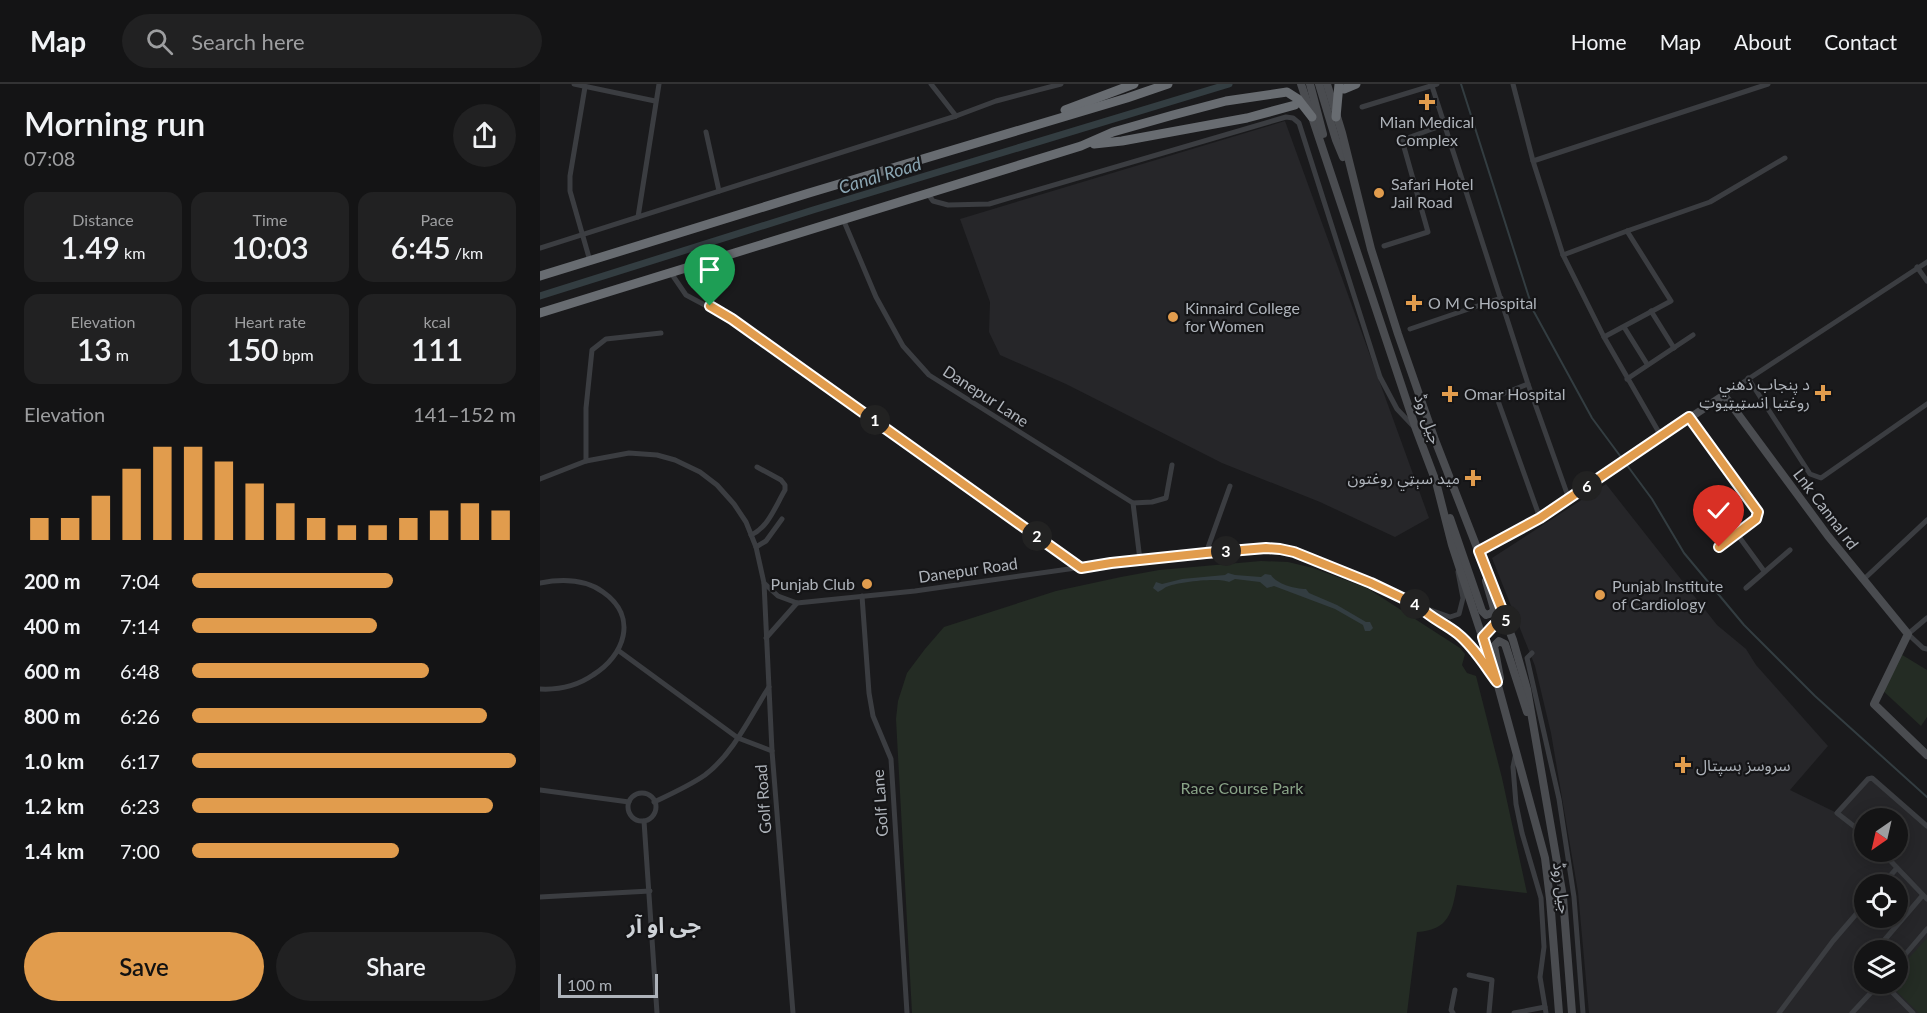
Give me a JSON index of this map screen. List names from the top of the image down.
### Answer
{
  "streets": {
    "main road": ["جیل روڈ", "Lnk Cannal rd"],
    "street": [
      "Danepur Lane",
      "Danepur Road",
      "Golf Road",
      "Golf Lane"
    ]
  },
  "crossings": [
    ["جیل روڈ", "Danepur Road"],
    ["Danepur Road", "Golf Lane"]
  ],
  "districts": ["جی او آر"],
  "water": ["Canal Road"],
  "parks": ["Race Course Park"],
  "places": {
    "health": [
      "Mian Medical Complex",
      "O M C Hospital",
      "د پنجاب ذهني روغتیا انسټیټیوټ",
      "Omar Hospital",
      "مید سېټي روغتون",
      "سروسز ہسپتال"
    ],
    "other": [
      "Safari Hotel Jail Road",
      "Kinnaird College for Women",
      "Punjab Club",
      "Punjab Institute of Cardiology"
    ]
  },
  "scale_bar": "100 m",
  "north": "bottom left",
  "page": {
    "header": "Map",
    "search": "Search here",
    "nav": [
      "Home",
      "Map",
      "About",
      "Contact"
    ],
    "heading": ["Morning run", "07:08"],
    "stats": [
      ["Distance", "1.49 km"],
      ["Time", "10:03"],
      ["Pace", "6:45 /km"],
      ["Elevation", "13 m"],
      ["Heart rate", "150 bpm"],
      ["kcal", "111"]
    ],
    "chart": ["Elevation", "141–152 m"],
    "pins": [
      "1",
      "6",
      "2",
      "3",
      "4",
      "5"
    ],
    "list": [
      {
        "name": "200 m",
        "note": "7:04"
      },
      {
        "name": "400 m",
        "note": "7:14"
      },
      {
        "name": "600 m",
        "note": "6:48"
      },
      {
        "name": "800 m",
        "note": "6:26"
      },
      {
        "name": "1.0 km",
        "note": "6:17"
      },
      {
        "name": "1.2 km",
        "note": "6:23"
      },
      {
        "name": "1.4 km",
        "note": "7:00"
      }
    ],
    "buttons": ["Save", "Share"],
    "scale": "100 m"
  }
}
